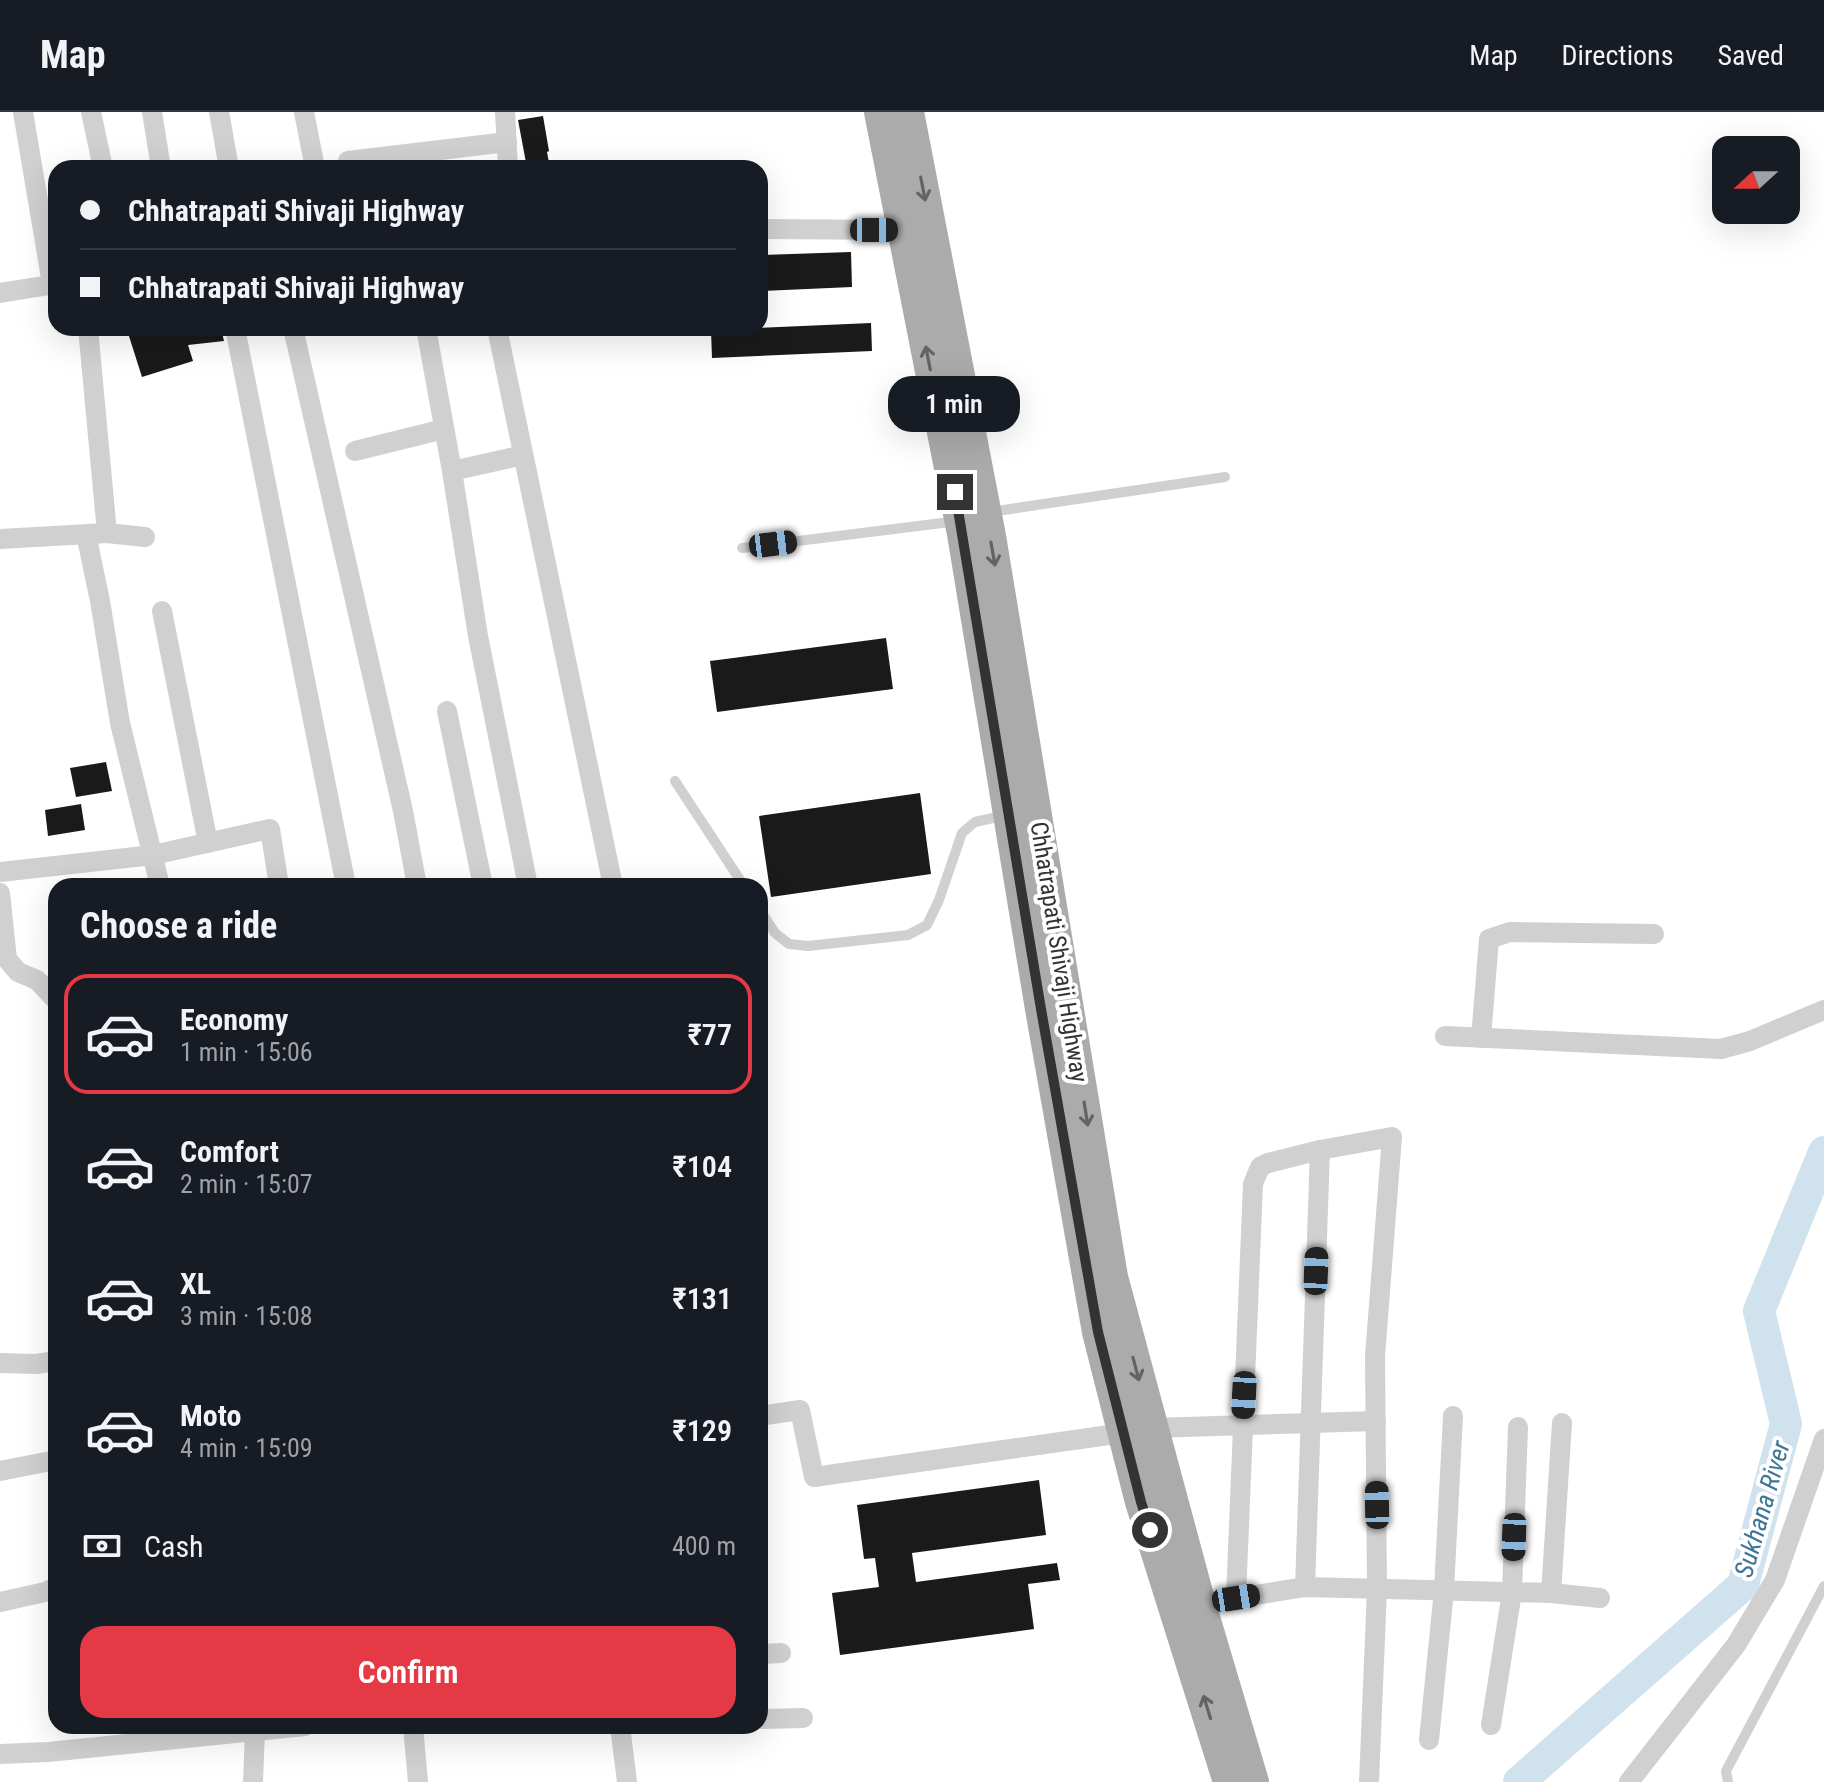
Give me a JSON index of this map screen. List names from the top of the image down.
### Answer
{
  "streets": {
    "main road": ["Chhatrapati Shivaji Highway"]
  },
  "water": ["Sukhana River"],
  "north": "left",
  "page": {
    "header": "Map",
    "nav": ["Map", "Directions", "Saved"],
    "banner": ["Chhatrapati Shivaji Highway", "Chhatrapati Shivaji Highway"],
    "bubble": "1 min",
    "heading": "Choose a ride",
    "list": [
      {
        "name": "Economy",
        "note": "1 min · 15:06",
        "value": "₹77"
      },
      {
        "name": "Comfort",
        "note": "2 min · 15:07",
        "value": "₹104"
      },
      {
        "name": "XL",
        "note": "3 min · 15:08",
        "value": "₹131"
      },
      {
        "name": "Moto",
        "note": "4 min · 15:09",
        "value": "₹129"
      }
    ],
    "pay": ["Cash", "400 m"],
    "buttons": "Confirm"
  }
}
